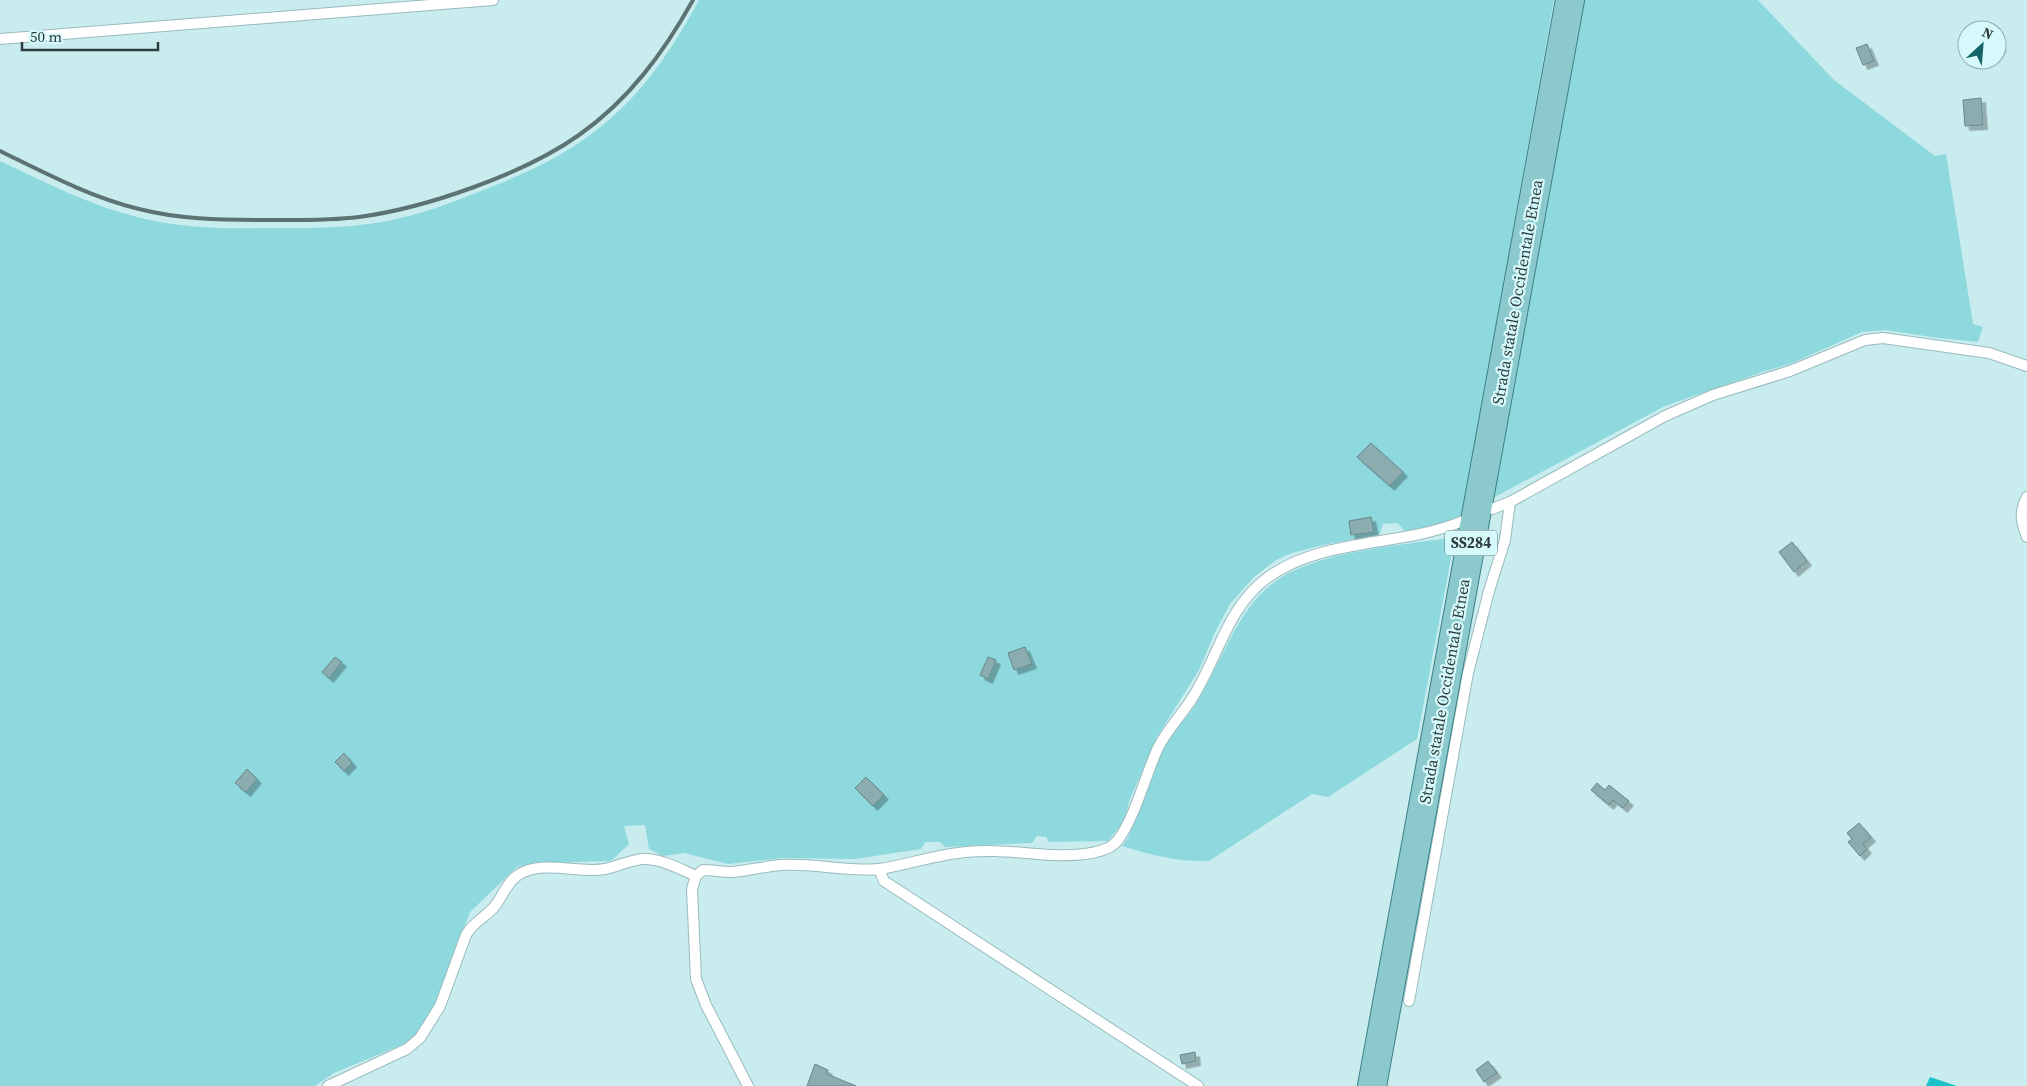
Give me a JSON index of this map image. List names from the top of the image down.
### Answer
{
  "streets": {
    "main road": ["Strada statale Occidentale Etnea", "SS284"]
  },
  "scale_bar": "50 m",
  "north": "top right"
}
